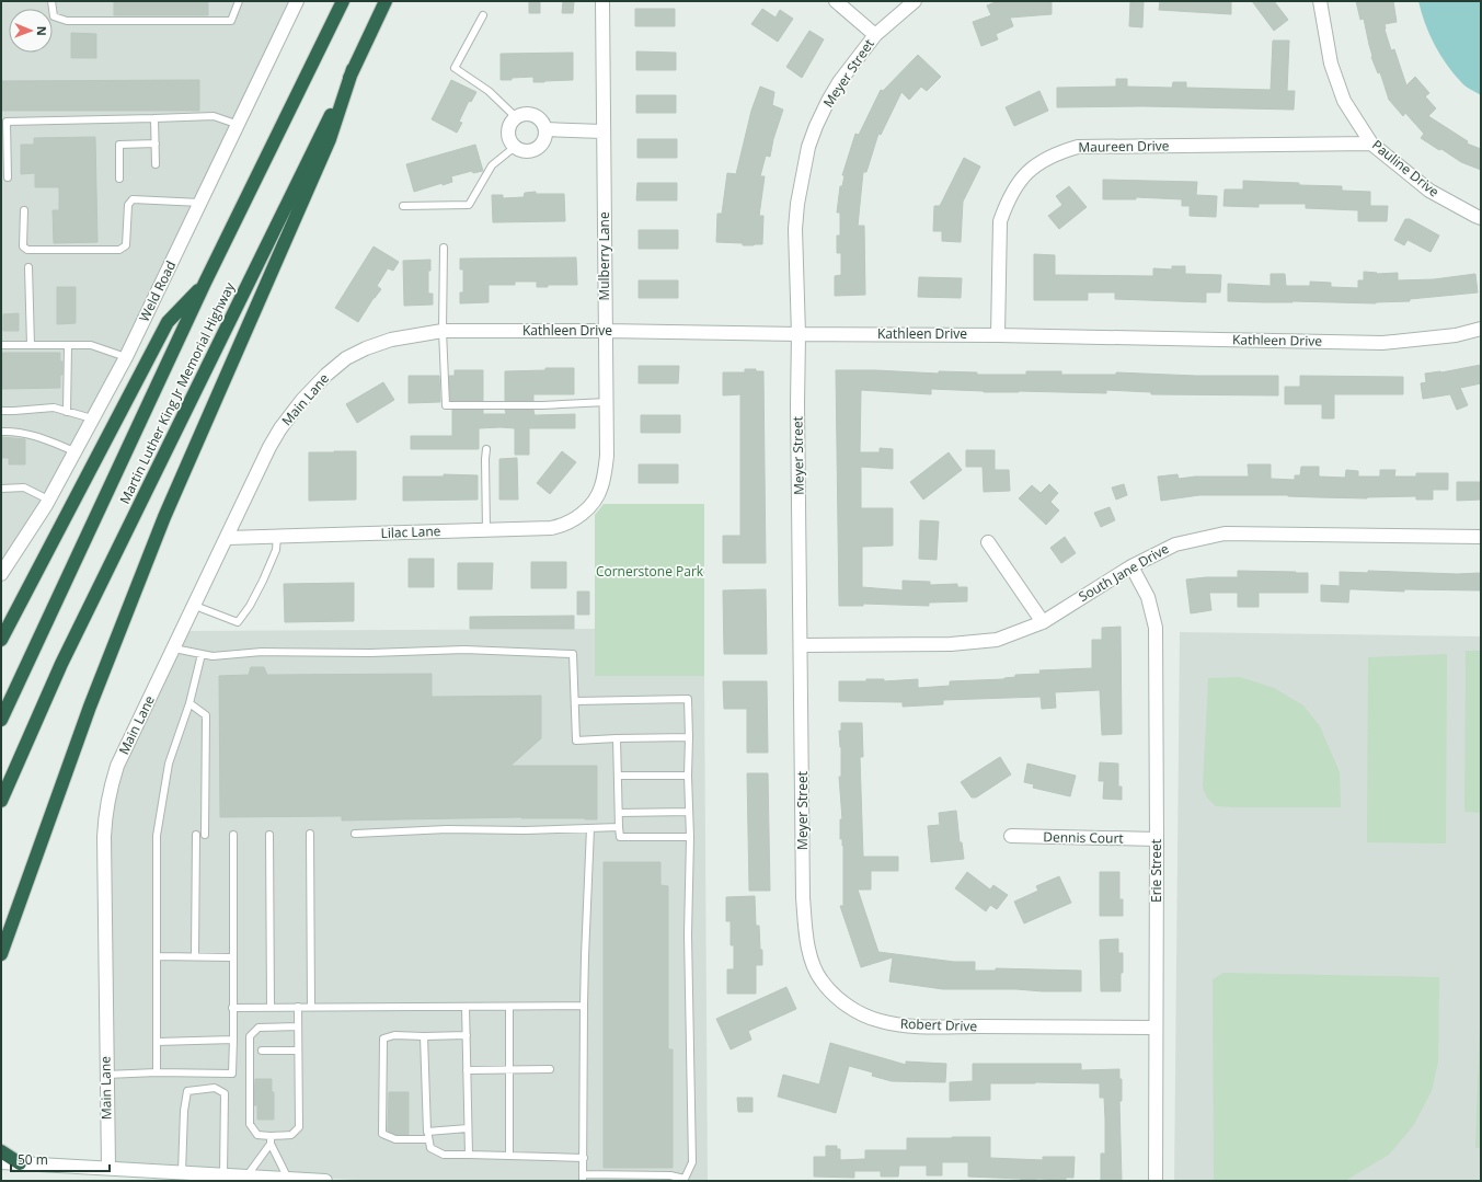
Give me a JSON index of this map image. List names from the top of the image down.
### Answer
{
  "streets": {
    "highway": ["Martin Luther King Jr Memorial Highway"],
    "street": [
      "Meyer Street",
      "Maureen Drive",
      "Pauline Drive",
      "Mulberry Lane",
      "Weld Road",
      "Kathleen Drive",
      "Main Lane",
      "Lilac Lane",
      "South Jane Drive",
      "Dennis Court",
      "Erie Street",
      "Robert Drive"
    ]
  },
  "crossings": [
    ["Meyer Street", "Kathleen Drive"],
    ["Meyer Street", "South Jane Drive"],
    ["Meyer Street", "Robert Drive"],
    ["Maureen Drive", "Pauline Drive"],
    ["Maureen Drive", "Kathleen Drive"],
    ["Mulberry Lane", "Kathleen Drive"],
    ["Mulberry Lane", "Lilac Lane"],
    ["Kathleen Drive", "Main Lane"],
    ["Main Lane", "Lilac Lane"],
    ["South Jane Drive", "Erie Street"],
    ["Dennis Court", "Erie Street"],
    ["Erie Street", "Robert Drive"]
  ],
  "parks": ["Cornerstone Park"],
  "scale_bar": "50 m",
  "north": "right"
}
